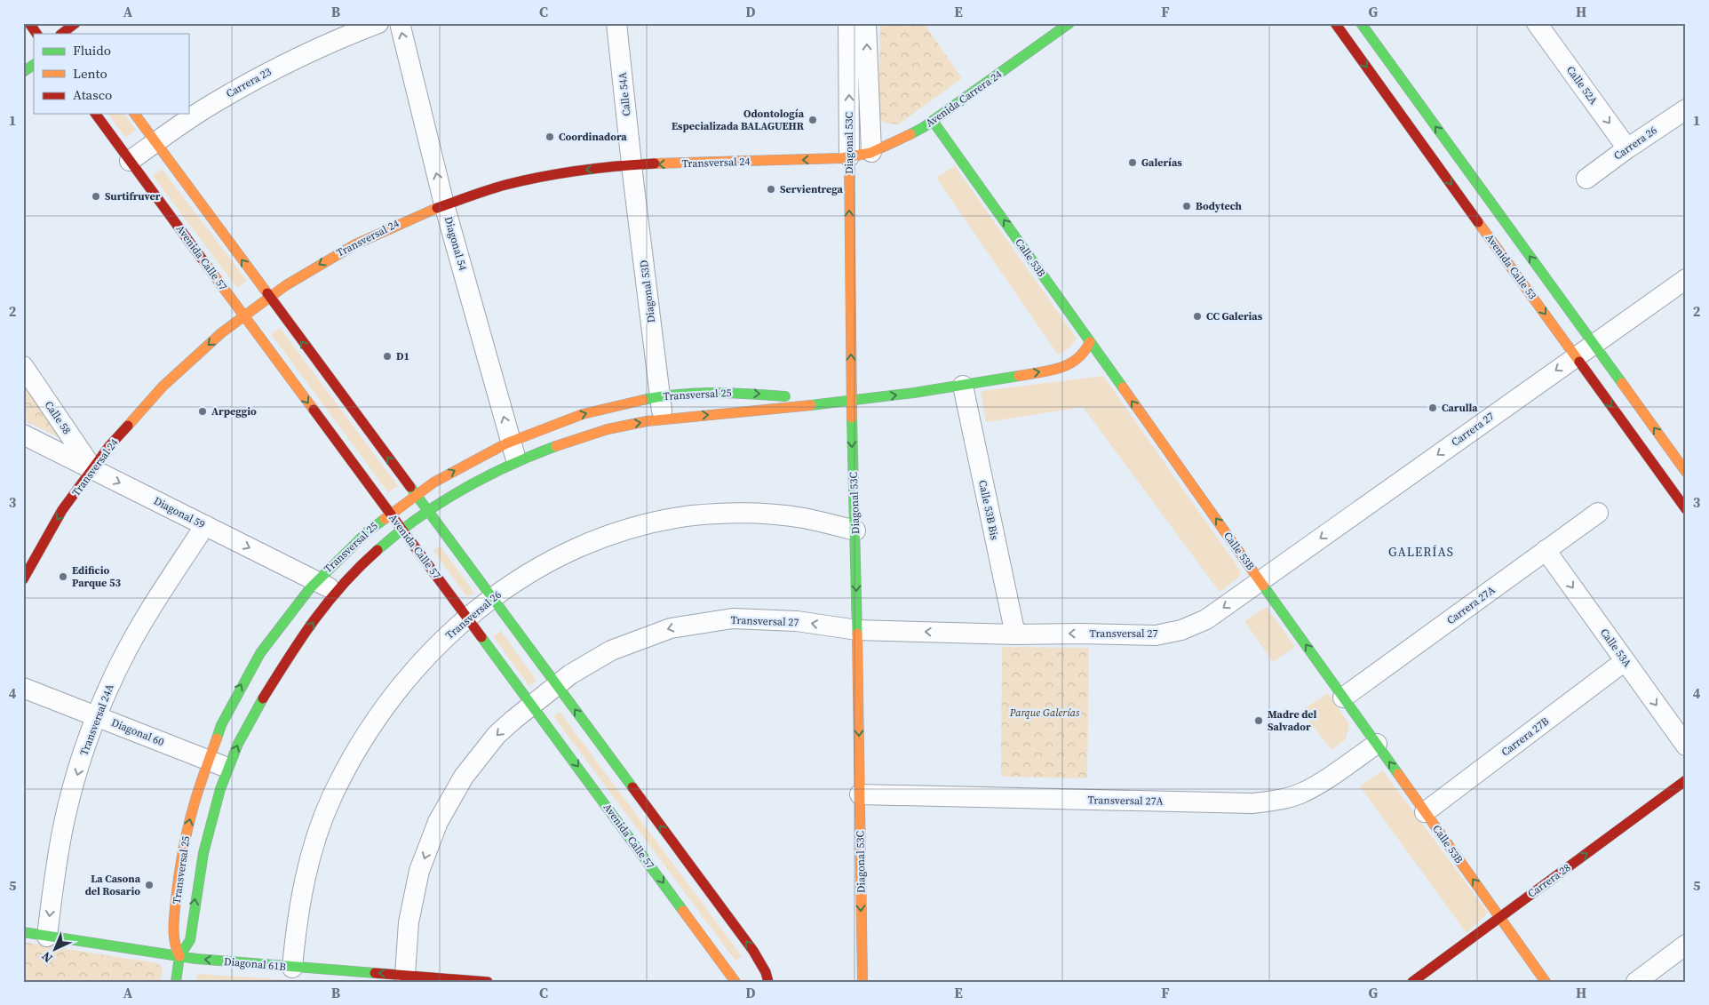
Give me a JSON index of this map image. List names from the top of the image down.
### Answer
{
  "streets": {
    "street": [
      "Carrera 23",
      "Calle 52A",
      "Calle 54A",
      "Avenida Carrera 24",
      "Diagonal 53C",
      "Carrera 26",
      "Transversal 24",
      "Diagonal 54",
      "Avenida Calle 57",
      "Calle 53B",
      "Avenida Calle 53",
      "Diagonal 53D",
      "Transversal 25",
      "Calle 58",
      "Carrera 27",
      "Calle 53B Bis",
      "Diagonal 59",
      "Carrera 27A",
      "Transversal 26",
      "Transversal 27",
      "Calle 53A",
      "Transversal 24A",
      "Diagonal 60",
      "Carrera 27B",
      "Transversal 27A",
      "Carrera 28",
      "Diagonal 61B"
    ]
  },
  "crossings": [
    ["Carrera 23", "Avenida Calle 57"],
    ["Calle 52A", "Carrera 26"],
    ["Calle 54A", "Transversal 24"],
    ["Calle 54A", "Diagonal 53D"],
    ["Avenida Carrera 24", "Diagonal 53C"],
    ["Avenida Carrera 24", "Transversal 24"],
    ["Avenida Carrera 24", "Calle 53B"],
    ["Diagonal 53C", "Transversal 24"],
    ["Diagonal 53C", "Transversal 25"],
    ["Diagonal 53C", "Transversal 26"],
    ["Diagonal 53C", "Transversal 27"],
    ["Diagonal 53C", "Transversal 27A"],
    ["Transversal 24", "Diagonal 54"],
    ["Transversal 24", "Avenida Calle 57"],
    ["Transversal 24", "Diagonal 53D"],
    ["Transversal 24", "Calle 58"],
    ["Transversal 24", "Diagonal 59"],
    ["Diagonal 54", "Transversal 25"],
    ["Avenida Calle 57", "Transversal 25"],
    ["Avenida Calle 57", "Transversal 26"],
    ["Avenida Calle 57", "Transversal 27"],
    ["Calle 53B", "Transversal 25"],
    ["Calle 53B", "Carrera 27"],
    ["Calle 53B", "Carrera 27A"],
    ["Calle 53B", "Transversal 27"],
    ["Calle 53B", "Carrera 27B"],
    ["Calle 53B", "Transversal 27A"],
    ["Calle 53B", "Carrera 28"],
    ["Avenida Calle 53", "Carrera 27"],
    ["Diagonal 53D", "Transversal 25"],
    ["Transversal 25", "Calle 53B Bis"],
    ["Transversal 25", "Diagonal 59"],
    ["Transversal 25", "Diagonal 60"],
    ["Transversal 25", "Diagonal 61B"],
    ["Calle 58", "Diagonal 59"],
    ["Carrera 27", "Transversal 27"],
    ["Calle 53B Bis", "Transversal 27"],
    ["Diagonal 59", "Transversal 24A"],
    ["Carrera 27A", "Calle 53A"],
    ["Transversal 26", "Diagonal 61B"],
    ["Transversal 27", "Diagonal 61B"],
    ["Calle 53A", "Carrera 27B"],
    ["Transversal 24A", "Diagonal 60"],
    ["Transversal 24A", "Diagonal 61B"]
  ],
  "one_way": [
    "Calle 52A",
    "Transversal 24",
    "Calle 53B",
    "Transversal 25",
    "Carrera 27",
    "Diagonal 59",
    "Transversal 27",
    "Calle 53A",
    "Transversal 24A",
    "Carrera 28",
    "Diagonal 61B"
  ],
  "districts": ["GALERÍAS"],
  "parks": ["Parque Galerías"],
  "places": [
    "Odontología Especializada BALAGUEHR",
    "Coordinadora",
    "Galerías",
    "Servientrega",
    "Surtifruver",
    "Bodytech",
    "CC Galerias",
    "D1",
    "Carulla",
    "Arpeggio",
    "Edificio Parque 53",
    "Madre del Salvador",
    "La Casona del Rosario"
  ],
  "legend": ["Fluido", "Lento", "Atasco"],
  "north": "bottom left",
  "grid": {
    "columns": [
      "A",
      "B",
      "C",
      "D",
      "E",
      "F",
      "G",
      "H"
    ],
    "rows": [
      "1",
      "2",
      "3",
      "4",
      "5"
    ]
  }
}
